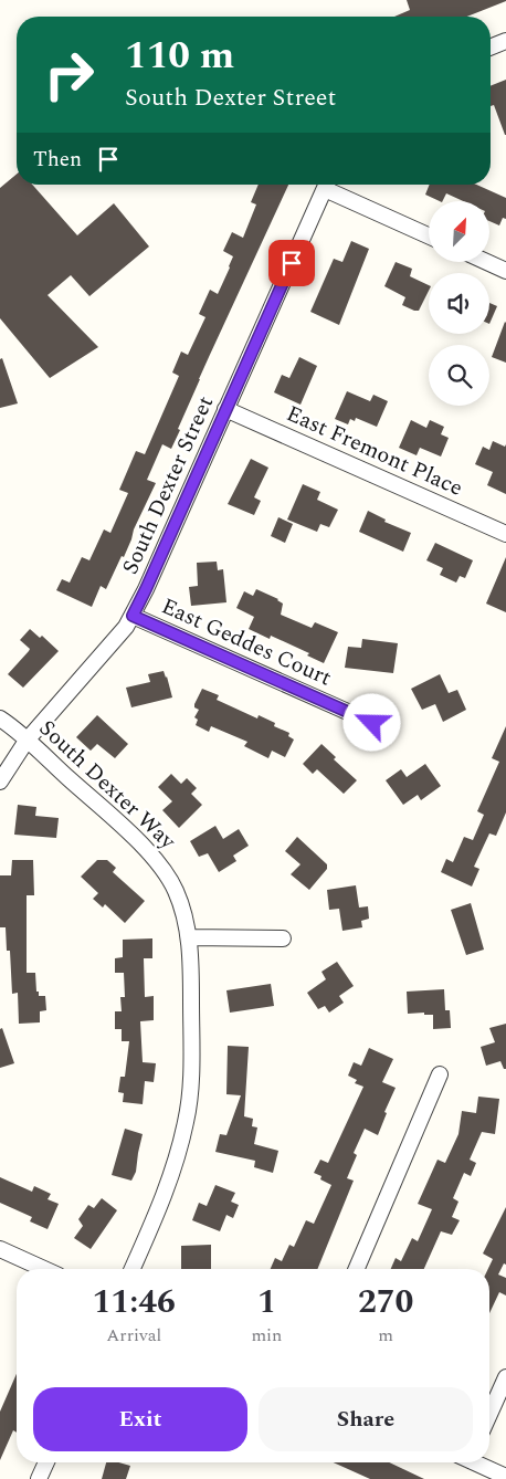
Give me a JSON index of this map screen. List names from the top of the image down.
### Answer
{
  "streets": {
    "street": [
      "East Fremont Place",
      "South Dexter Street",
      "East Geddes Court",
      "South Dexter Way"
    ]
  },
  "crossings": [
    ["East Fremont Place", "South Dexter Street"],
    ["South Dexter Street", "East Geddes Court"],
    ["South Dexter Street", "South Dexter Way"]
  ],
  "north": "top right",
  "page": {
    "turn": ["110 m", "South Dexter Street"],
    "then": "Then",
    "eta": [
      "11:46",
      "Arrival",
      "1",
      "min",
      "270",
      "m"
    ],
    "buttons": ["Exit", "Share"]
  }
}
